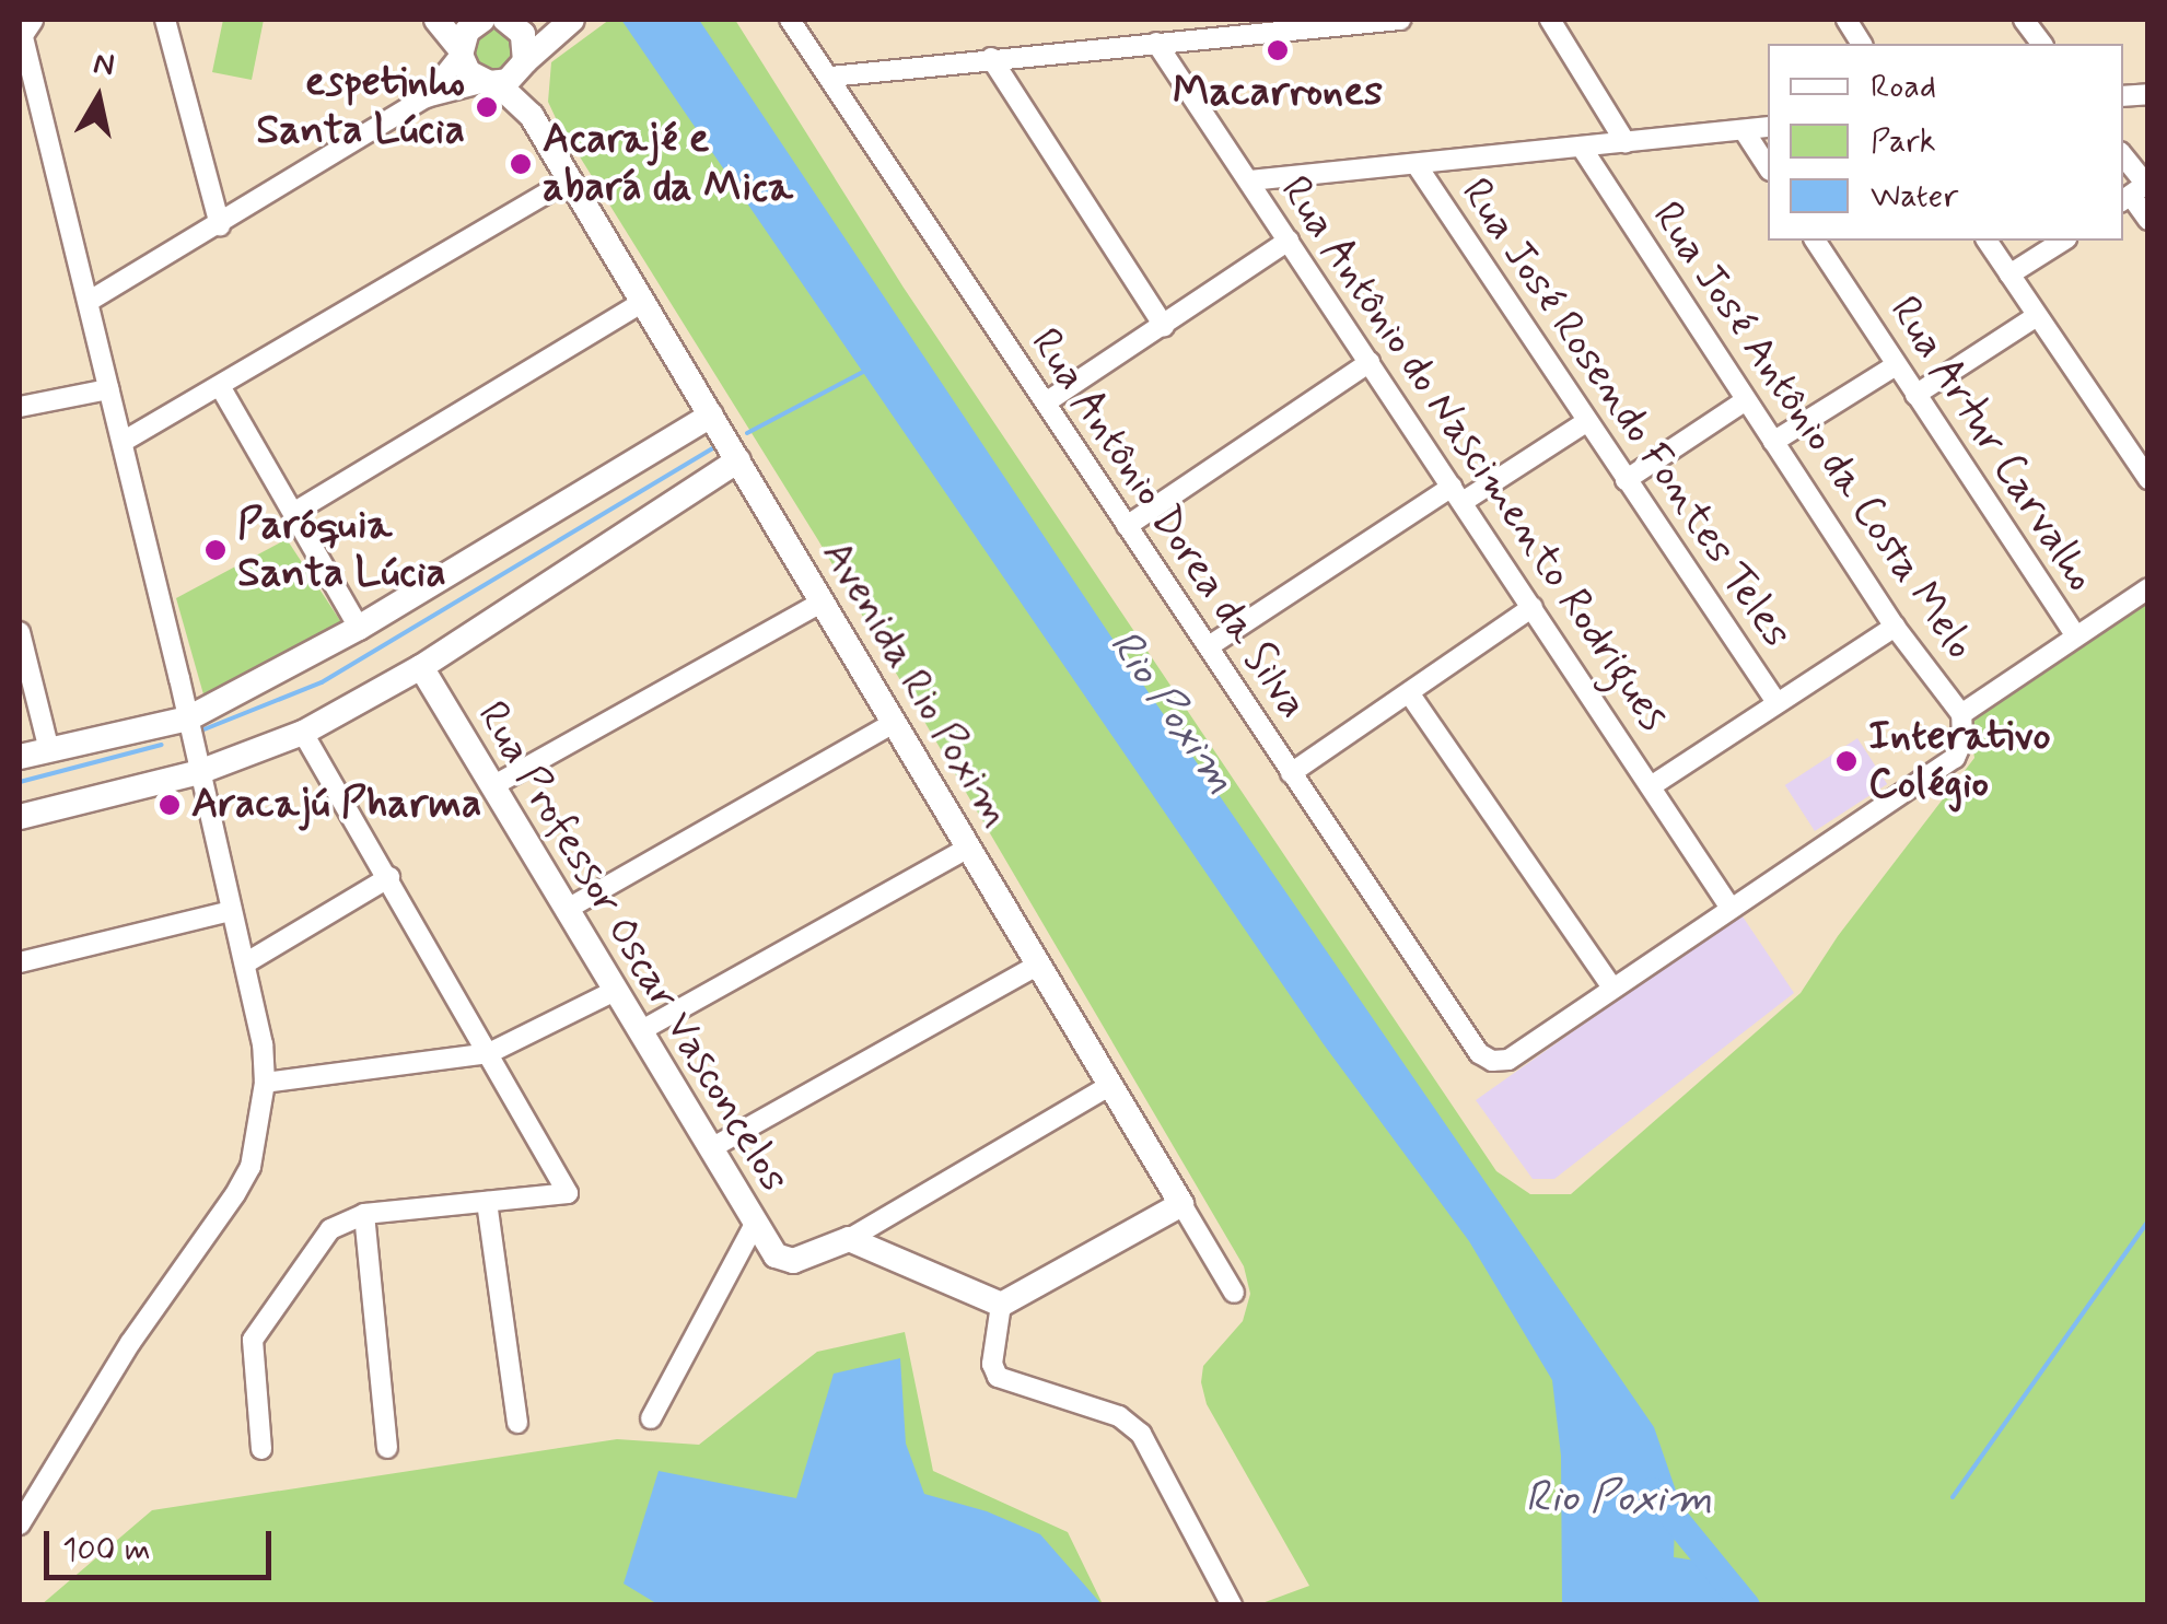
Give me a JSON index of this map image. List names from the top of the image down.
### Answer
{
  "streets": {
    "street": [
      "Rua José Rosendo Fontes Teles",
      "Rua José Antônio da Costa Melo",
      "Rua Artur Carvalho",
      "Rua Antônio do Nascimento Rodrigues",
      "Rua Antônio Dorea da Silva",
      "Avenida Rio Poxim",
      "Rua Professor Oscar Vasconcelos"
    ]
  },
  "crossings": [
    ["Rua José Antônio da Costa Melo", "Rua Antônio do Nascimento Rodrigues"]
  ],
  "water": ["Rio Poxim"],
  "places": [
    "Macarrones",
    "espetinho Santa Lúcia",
    "Acarajé e abará da Mica",
    "Paróquia Santa Lúcia",
    "Interativo Colégio",
    "Aracajú Pharma"
  ],
  "legend": ["Road", "Park", "Water"],
  "scale_bar": "100 m",
  "north": "top"
}
